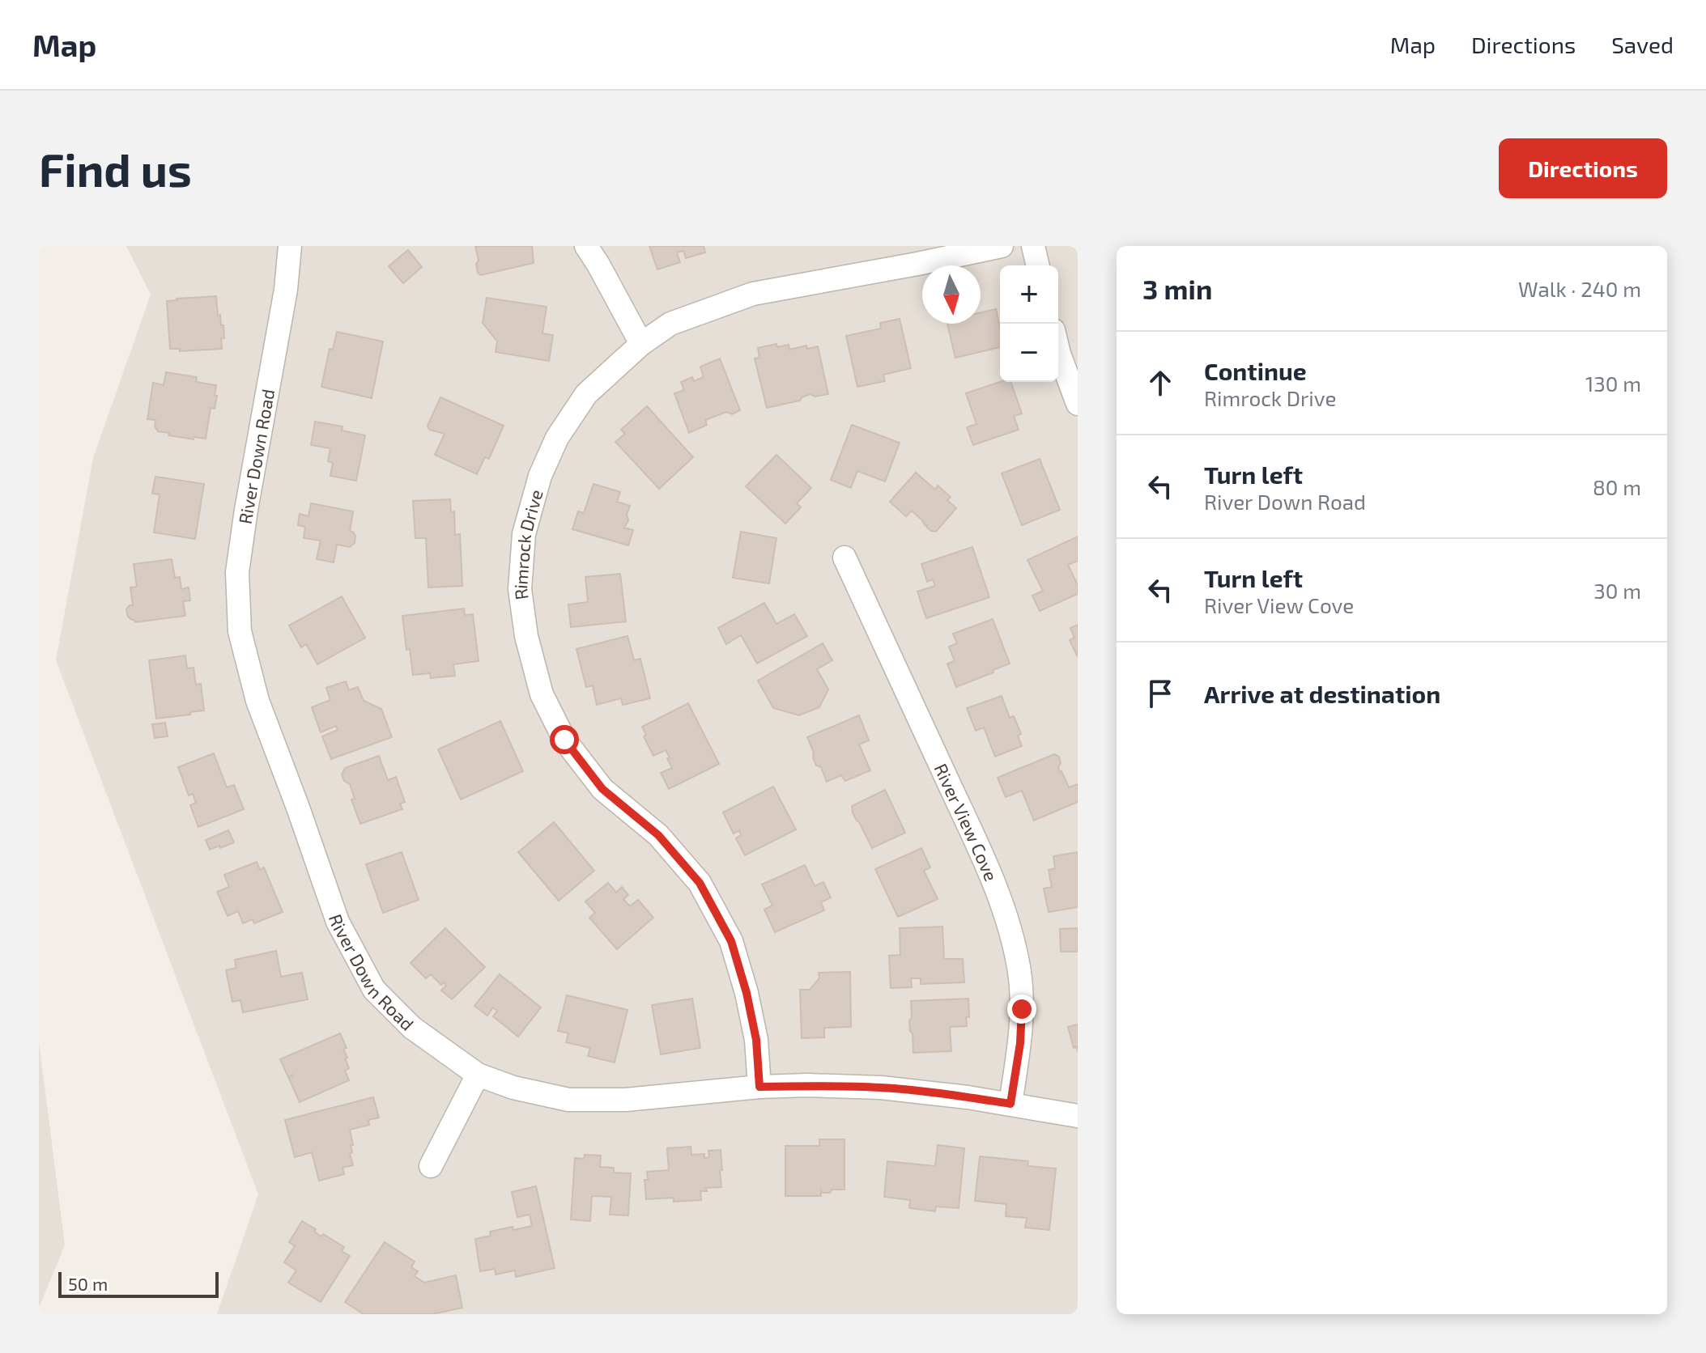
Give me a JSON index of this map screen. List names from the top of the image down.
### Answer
{
  "streets": {
    "street": ["River Down Road", "Rimrock Drive", "River View Cove"]
  },
  "crossings": [
    ["River Down Road", "Rimrock Drive"],
    ["River Down Road", "River View Cove"]
  ],
  "scale_bar": "50 m",
  "north": "bottom",
  "page": {
    "header": "Map",
    "nav": ["Map", "Directions", "Saved"],
    "buttons": "Directions",
    "title": "Find us",
    "heading": ["3 min", "Walk · 240 m"],
    "map_buttons": ["+", "−"],
    "list": [
      ["Continue", "Rimrock Drive", "130 m"],
      ["Turn left", "River Down Road", "80 m"],
      ["Turn left", "River View Cove", "30 m"],
      "Arrive at destination"
    ],
    "scale": "50 m"
  }
}
